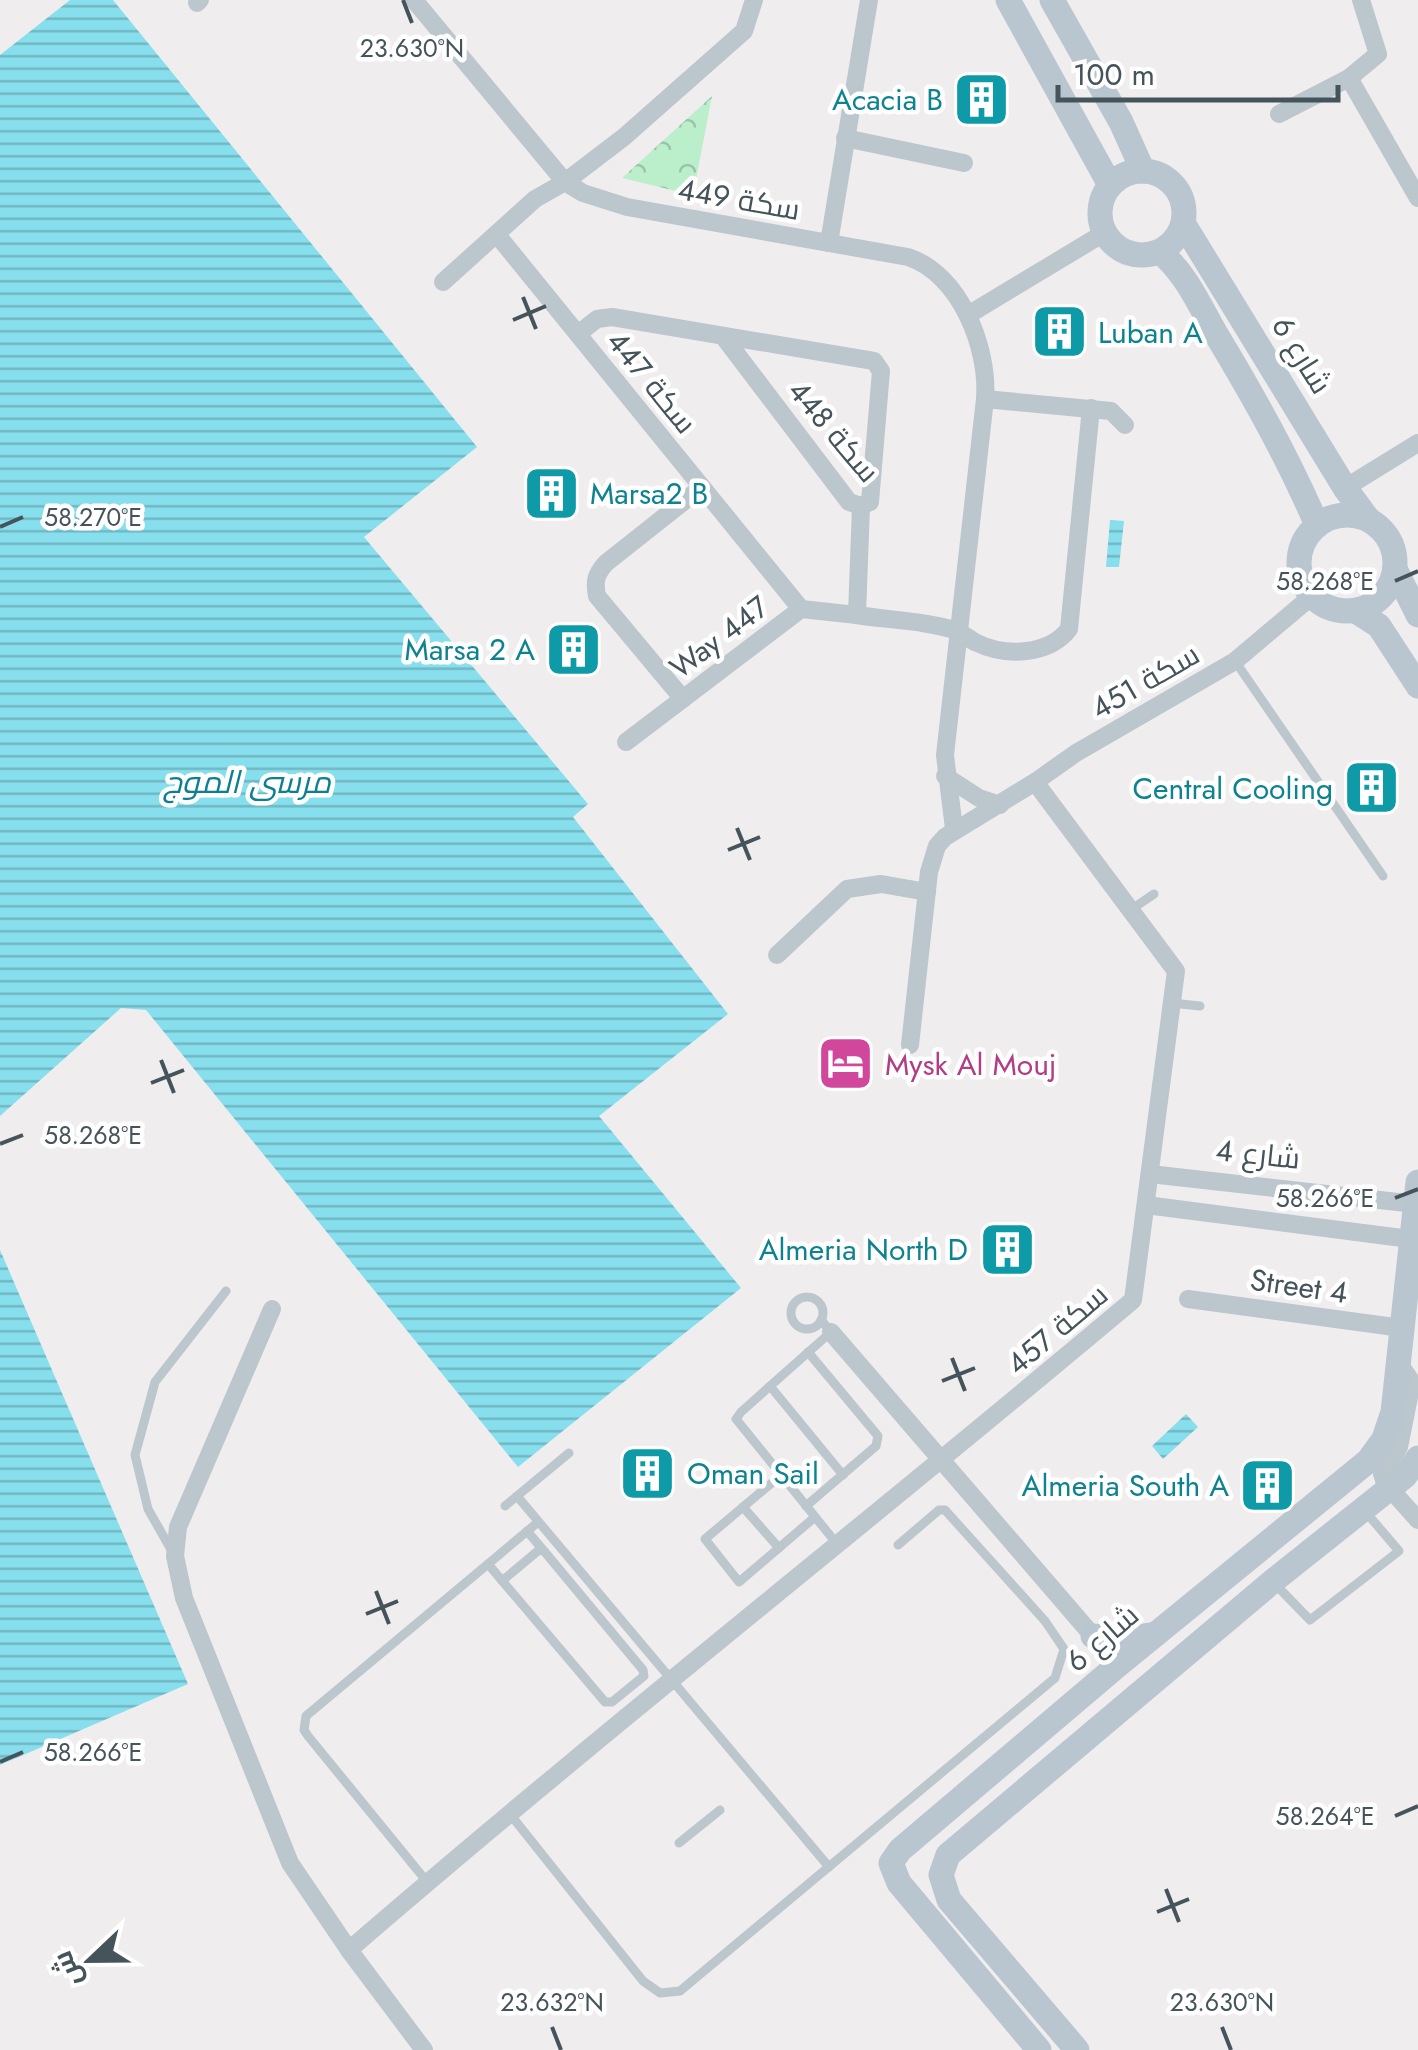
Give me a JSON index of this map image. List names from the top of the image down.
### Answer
{
  "streets": {
    "street": [
      "سكة 449",
      "شارع 6",
      "سكة 447",
      "سكة 448",
      "Way 447",
      "سكة 451",
      "شارع 4",
      "Street 4",
      "سكة 457"
    ]
  },
  "crossings": [
    ["سكة 449", "Way 447"],
    ["سكة 449", "سكة 451"],
    ["شارع 6", "سكة 451"],
    ["شارع 6", "شارع 4"],
    ["شارع 6", "Street 4"],
    ["سكة 447", "سكة 448"],
    ["سكة 447", "Way 447"],
    ["سكة 451", "سكة 457"],
    ["شارع 4", "سكة 457"]
  ],
  "water": ["مرسى الموج"],
  "places": {
    "building": [
      "Acacia B",
      "Luban A",
      "Marsa2 B",
      "Marsa 2 A",
      "Central Cooling",
      "Almeria North D",
      "Oman Sail",
      "Almeria South A"
    ],
    "hotel": ["Mysk Al Mouj"]
  },
  "scale_bar": "100 m",
  "north": "left",
  "coordinates": [
    "23.630°N",
    "58.270°E",
    "58.268°E",
    "58.266°E",
    "58.264°E",
    "23.632°N"
  ]
}
